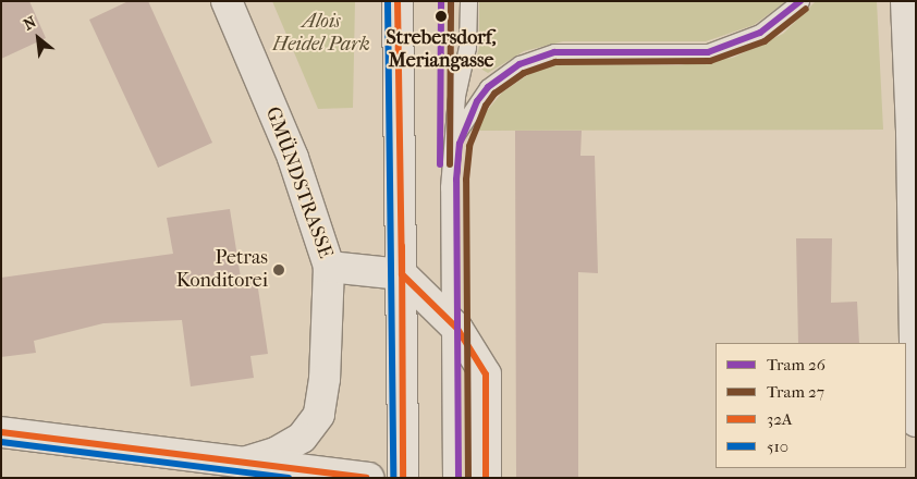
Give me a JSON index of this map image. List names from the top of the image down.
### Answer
{
  "streets": {
    "street": ["GMÜNDSTRASSE"]
  },
  "parks": ["Alois Heidel Park"],
  "places": ["Strebersdorf, Meriangasse", "Petras Konditorei"],
  "lines": [
    "tram line 26",
    "tram line 27",
    "transit line 32A",
    "transit line 510"
  ],
  "legend": [
    "Tram 26",
    "Tram 27",
    "32A",
    "510"
  ],
  "north": "top left"
}
